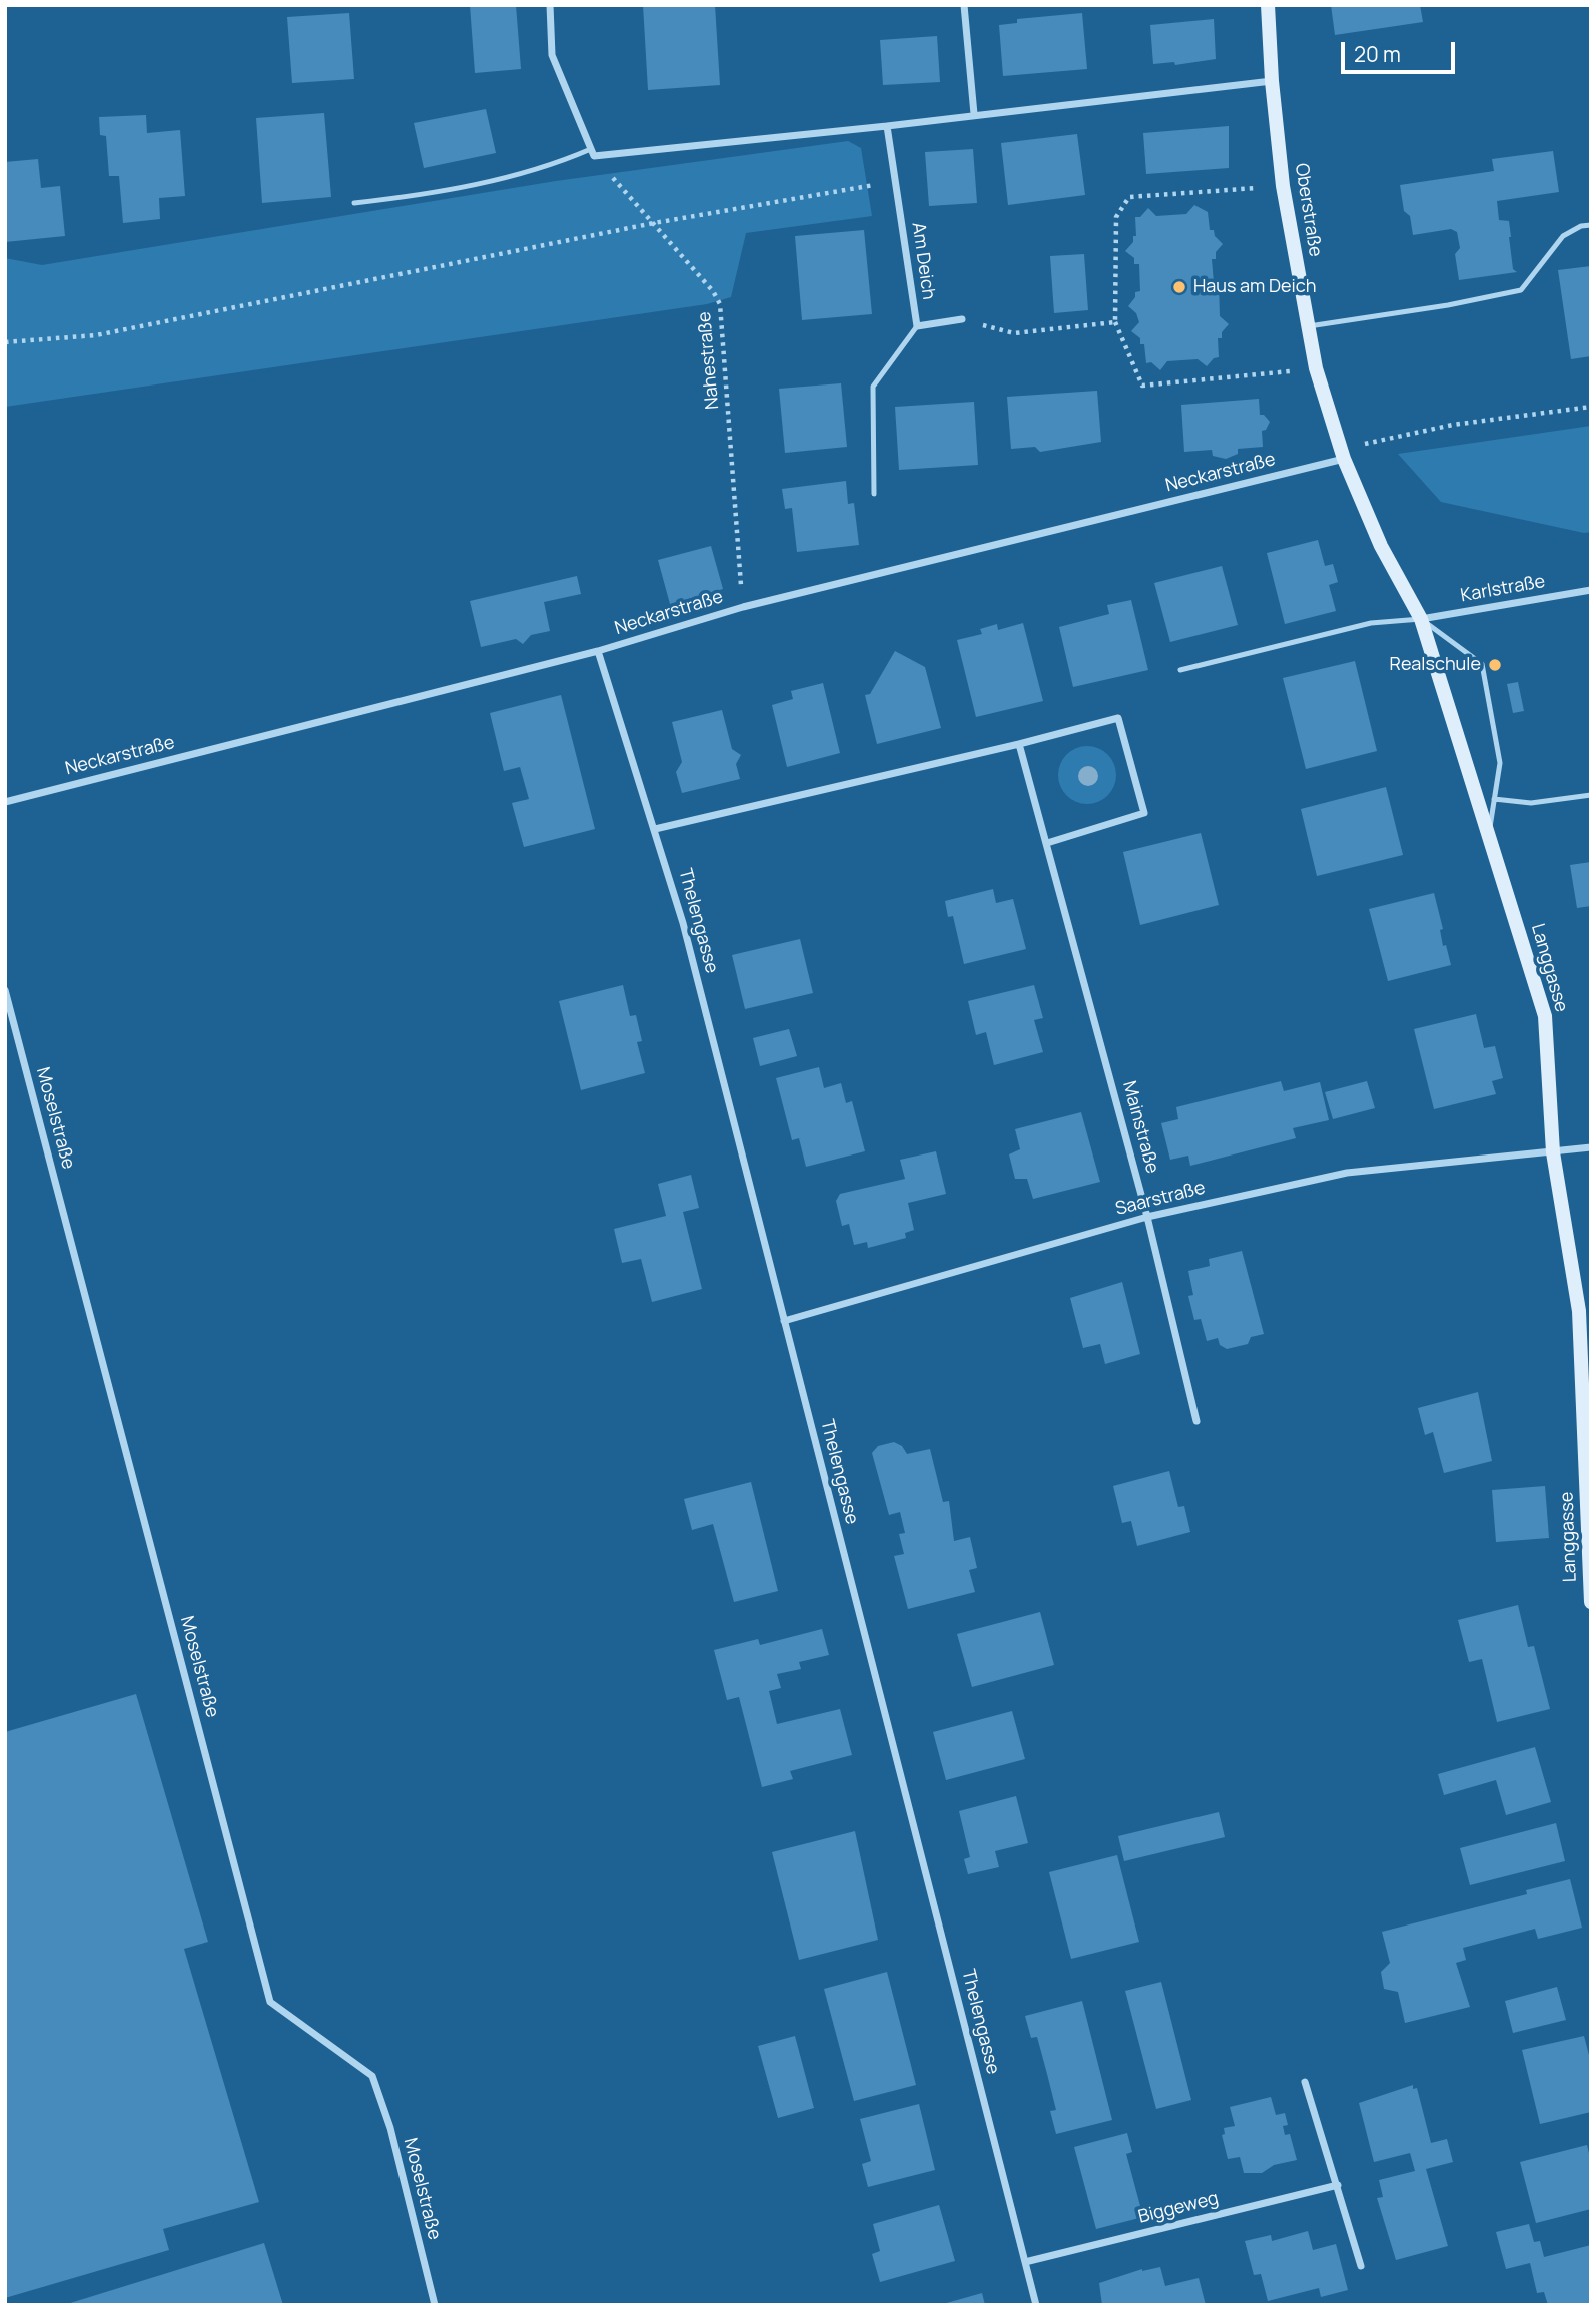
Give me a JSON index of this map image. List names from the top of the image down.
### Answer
{
  "streets": {
    "street": [
      "Oberstraße",
      "Am Deich",
      "Neckarstraße",
      "Karlstraße",
      "Thelengasse",
      "Langgasse",
      "Moselstraße",
      "Mainstraße",
      "Saarstraße",
      "Biggeweg"
    ],
    "path": ["Nahestraße"]
  },
  "crossings": [
    ["Oberstraße", "Neckarstraße"],
    ["Oberstraße", "Langgasse"],
    ["Nahestraße", "Neckarstraße"],
    ["Neckarstraße", "Thelengasse"],
    ["Neckarstraße", "Langgasse"],
    ["Karlstraße", "Langgasse"],
    ["Thelengasse", "Saarstraße"],
    ["Thelengasse", "Biggeweg"],
    ["Langgasse", "Saarstraße"],
    ["Mainstraße", "Saarstraße"]
  ],
  "places": ["Haus am Deich", "Realschule"],
  "scale_bar": "20 m"
}
